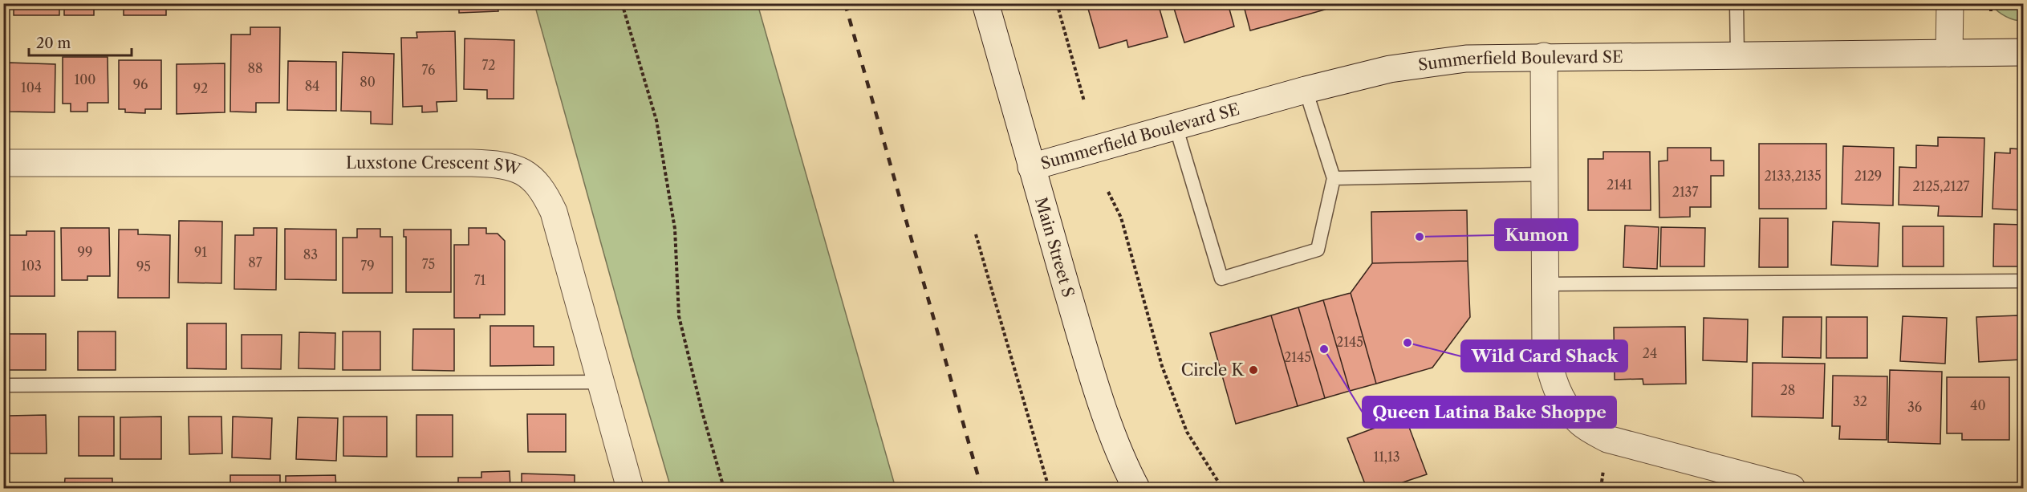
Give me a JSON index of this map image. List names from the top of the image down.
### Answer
{
  "streets": {
    "street": ["Summerfield Boulevard SE", "Luxstone Crescent SW", "Main Street S"]
  },
  "crossings": [
    ["Summerfield Boulevard SE", "Main Street S"]
  ],
  "places": [
    "Kumon",
    "Wild Card Shack",
    "Queen Latina Bake Shoppe",
    "Circle K"
  ],
  "house_numbers": [
    "72",
    "88",
    "76",
    "100",
    "80",
    "96",
    "84",
    "104",
    "92",
    "2133,2135",
    "2129",
    "2141",
    "2125,2127",
    "2137",
    "99",
    "91",
    "83",
    "87",
    "75",
    "103",
    "79",
    "95",
    "71",
    "2145",
    "24",
    "2145",
    "28",
    "32",
    "40",
    "36",
    "11,13"
  ],
  "scale_bar": "20 m"
}
